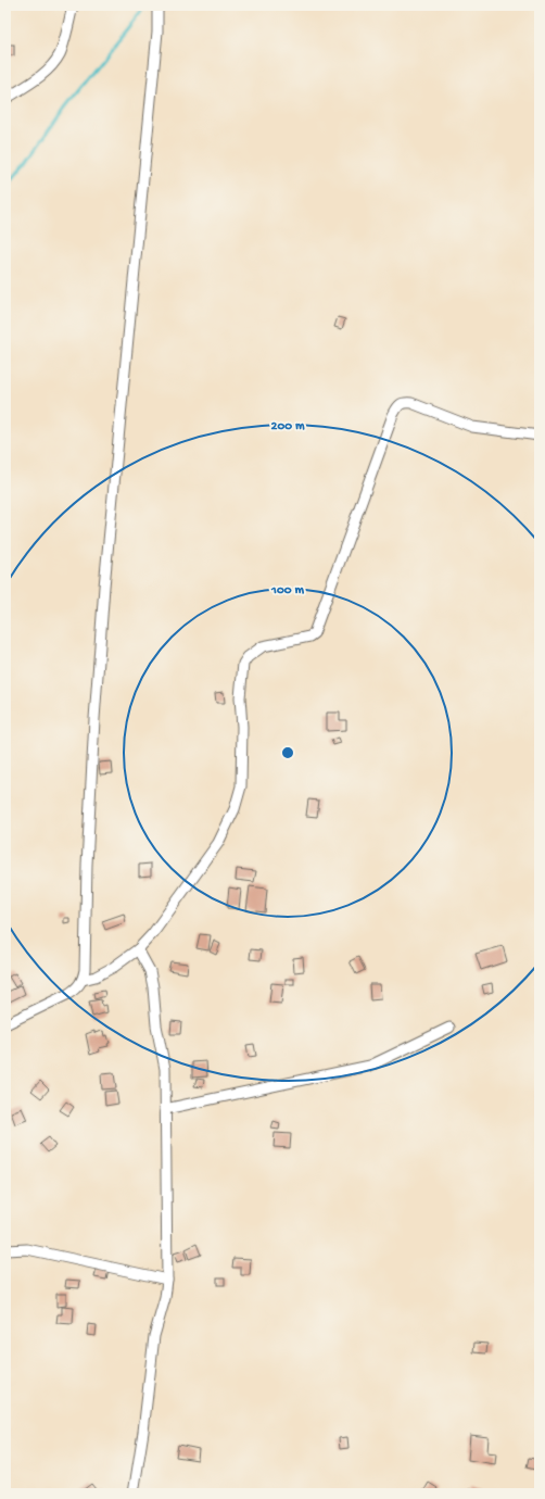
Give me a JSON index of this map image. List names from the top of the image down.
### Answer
{
  "rings": ["200 m", "100 m"]
}
